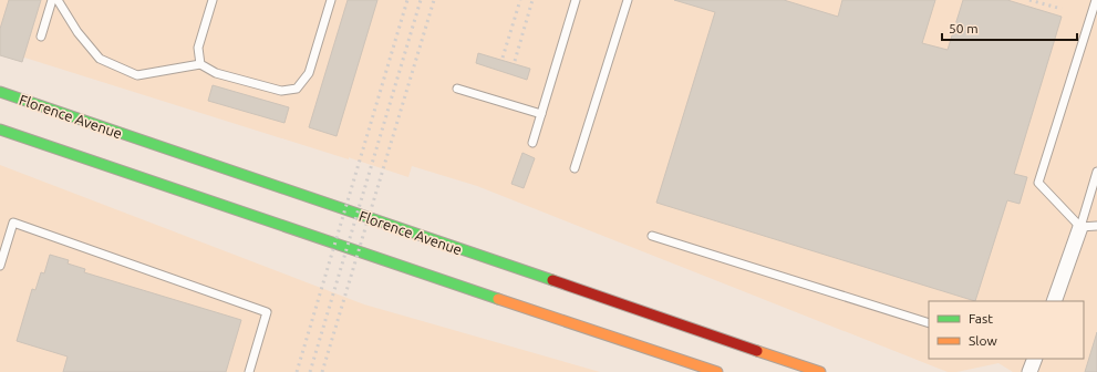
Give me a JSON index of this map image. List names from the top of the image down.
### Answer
{
  "streets": {
    "main road": ["Florence Avenue"]
  },
  "legend": ["Fast", "Slow"],
  "scale_bar": "50 m"
}
